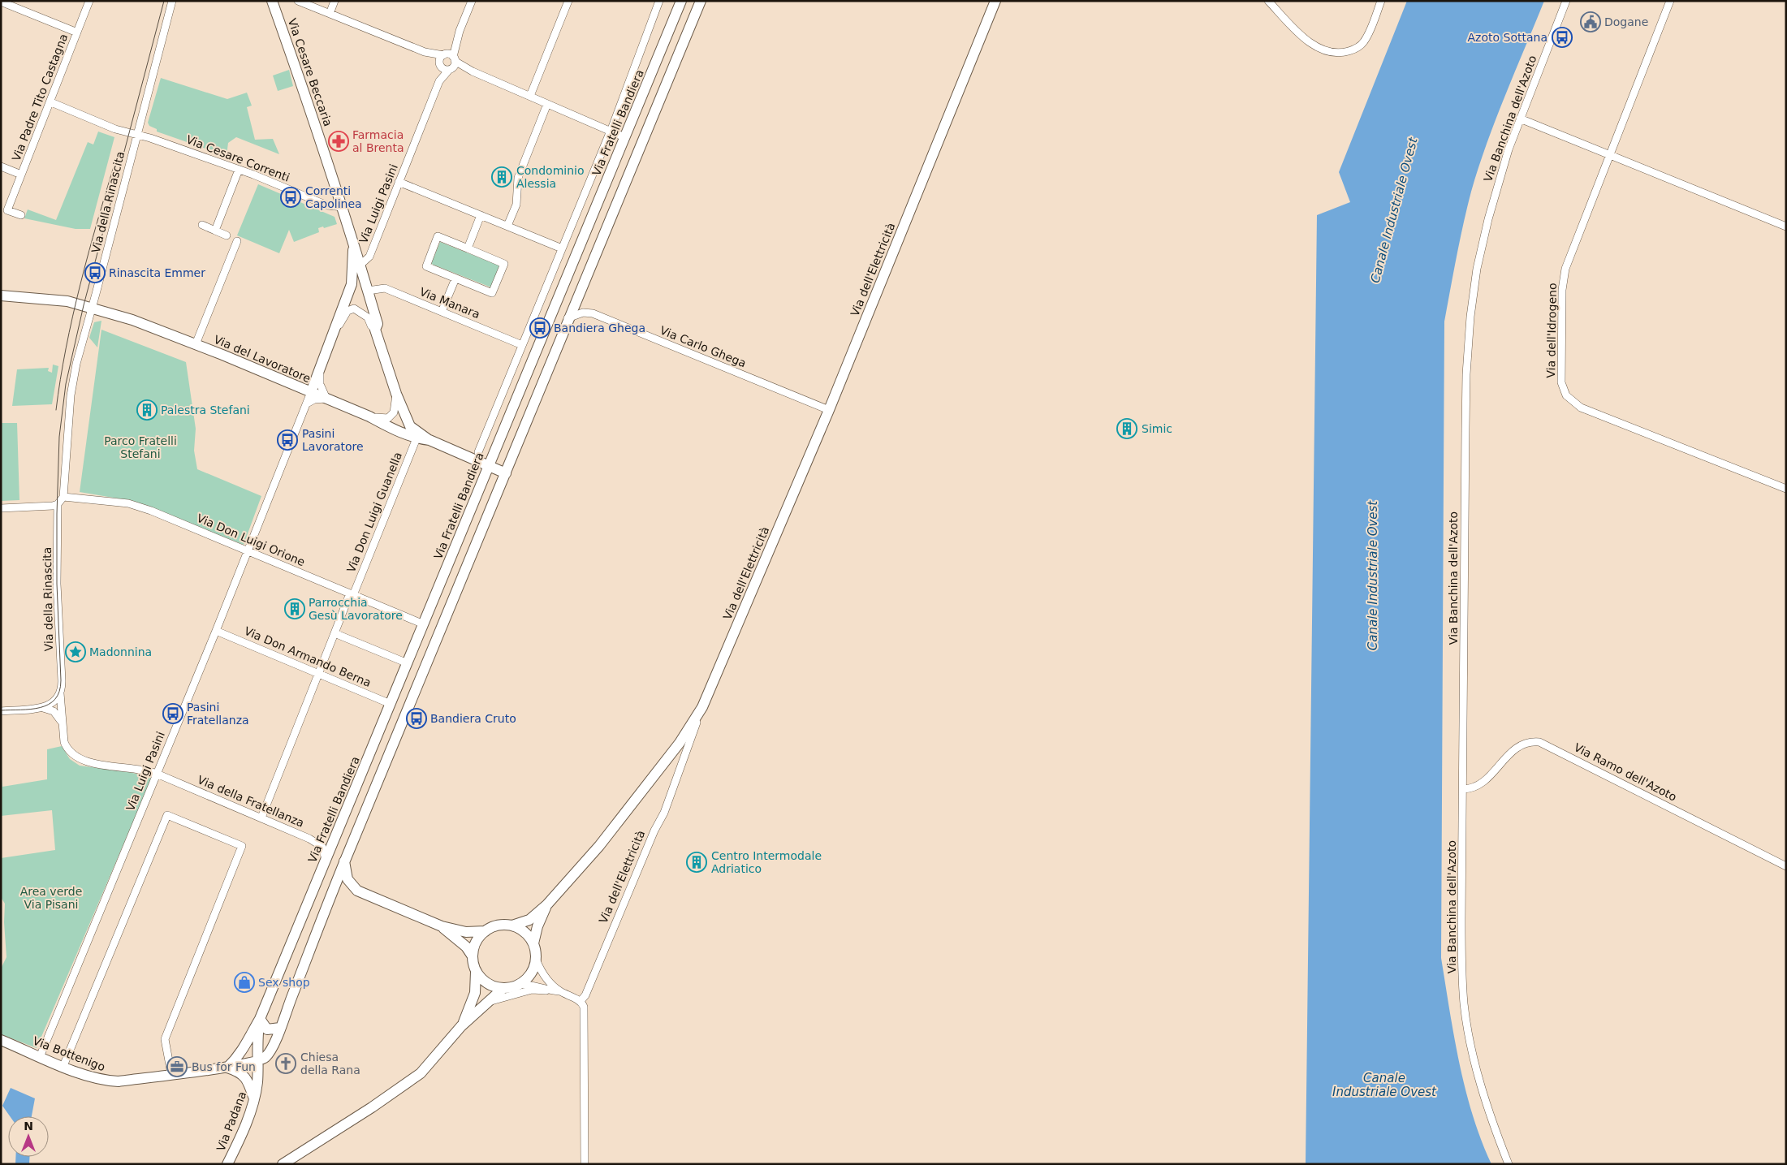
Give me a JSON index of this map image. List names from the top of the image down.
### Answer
{
  "streets": {
    "main road": [
      "Via Cesare Beccaria",
      "Via Fratelli Bandiera",
      "Via dell'Elettricità",
      "Via del Lavoratore",
      "Via Bottenigo",
      "Via Padana"
    ],
    "street": [
      "Via Padre Tito Castagna",
      "Via Banchina dell'Azoto",
      "Via Cesare Correnti",
      "Via della Rinascita",
      "Via Luigi Pasini",
      "Via Manara",
      "Via dell'Idrogeno",
      "Via Carlo Ghega",
      "Via Don Luigi Guanella",
      "Via Don Luigi Orione",
      "Via Don Armando Berna",
      "Via Ramo dell'Azoto",
      "Via della Fratellanza"
    ]
  },
  "crossings": [
    ["Via Cesare Beccaria", "Via Cesare Correnti"],
    ["Via Cesare Beccaria", "Via Luigi Pasini"],
    ["Via Cesare Beccaria", "Via Manara"],
    ["Via Cesare Beccaria", "Via del Lavoratore"],
    ["Via Padre Tito Castagna", "Via Cesare Correnti"],
    ["Via Banchina dell'Azoto", "Via Ramo dell'Azoto"],
    ["Via Fratelli Bandiera", "Via Manara"],
    ["Via Fratelli Bandiera", "Via del Lavoratore"],
    ["Via Fratelli Bandiera", "Via Don Luigi Orione"],
    ["Via Fratelli Bandiera", "Via Don Armando Berna"],
    ["Via Fratelli Bandiera", "Via della Fratellanza"],
    ["Via Fratelli Bandiera", "Via Bottenigo"],
    ["Via Fratelli Bandiera", "Via Padana"],
    ["Via Cesare Correnti", "Via della Rinascita"],
    ["Via della Rinascita", "Via Luigi Pasini"],
    ["Via della Rinascita", "Via del Lavoratore"],
    ["Via della Rinascita", "Via Don Luigi Orione"],
    ["Via della Rinascita", "Via della Fratellanza"],
    ["Via Luigi Pasini", "Via del Lavoratore"],
    ["Via Luigi Pasini", "Via Don Luigi Orione"],
    ["Via Luigi Pasini", "Via Don Armando Berna"],
    ["Via Luigi Pasini", "Via della Fratellanza"],
    ["Via Luigi Pasini", "Via Bottenigo"],
    ["Via dell'Elettricità", "Via Carlo Ghega"],
    ["Via del Lavoratore", "Via Don Luigi Guanella"],
    ["Via Don Luigi Guanella", "Via Don Luigi Orione"],
    ["Via Don Luigi Guanella", "Via Don Armando Berna"],
    ["Via Don Luigi Guanella", "Via della Fratellanza"]
  ],
  "water": ["Canale Industriale Ovest"],
  "parks": ["Parco Fratelli Stefani", "Area verde Via Pisani"],
  "places": {
    "public building": ["Dogane"],
    "bus stop": [
      "Azoto Sottana",
      "Correnti Capolinea",
      "Rinascita Emmer",
      "Bandiera Ghega",
      "Pasini Lavoratore",
      "Pasini Fratellanza",
      "Bandiera Cruto"
    ],
    "pharmacy": ["Farmacia al Brenta"],
    "building": [
      "Condominio Alessia",
      "Palestra Stefani",
      "Simic",
      "Parrocchia Gesù Lavoratore",
      "Centro Intermodale Adriatico"
    ],
    "place": ["Madonnina"],
    "shop": ["Sex shop"],
    "church": ["Chiesa della Rana"],
    "office": ["Bus for Fun"]
  },
  "north": "top"
}
